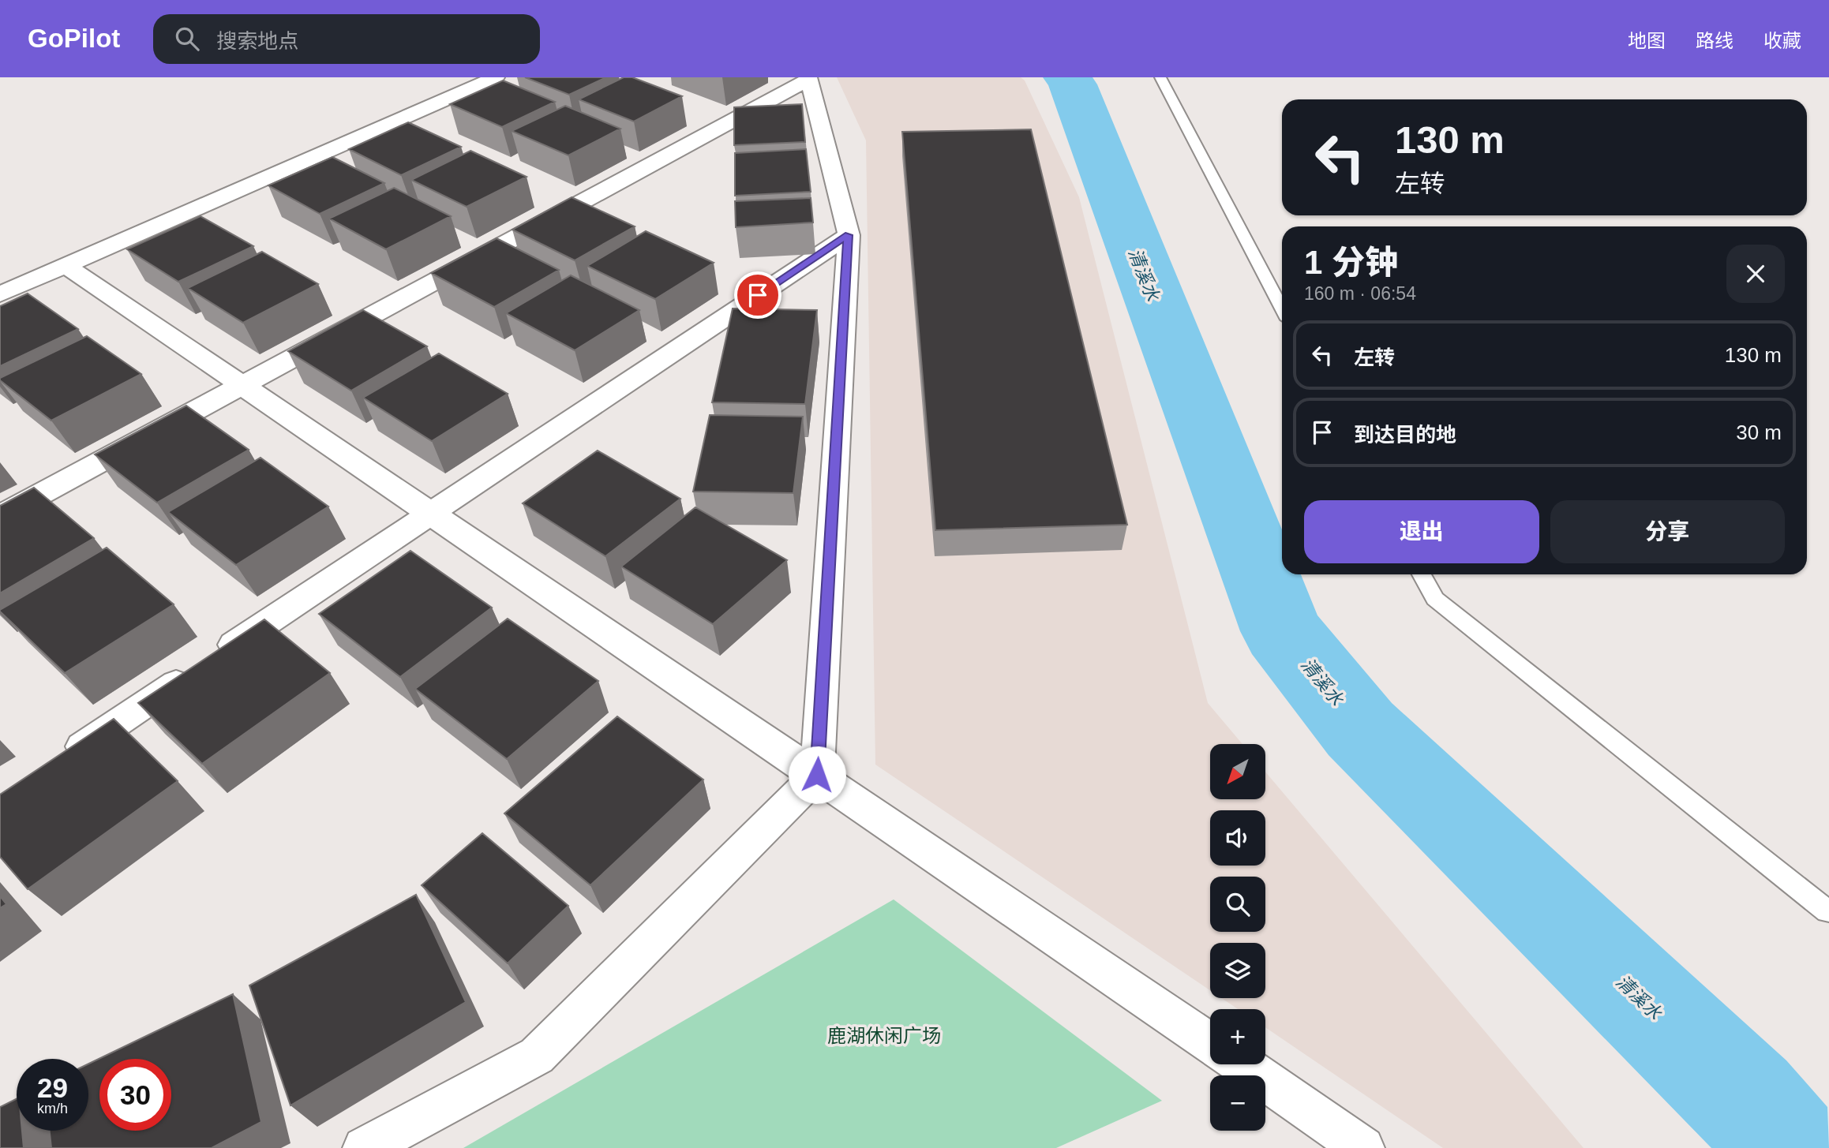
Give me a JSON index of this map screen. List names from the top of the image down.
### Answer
{
  "water": ["清溪水"],
  "parks": ["鹿湖休闲广场"],
  "north": "bottom left",
  "page": {
    "header": "GoPilot",
    "search": "搜索地点",
    "nav": ["地图", "路线", "收藏"],
    "turn": ["130 m", "左转"],
    "heading": ["1 分钟", "160 m · 06:54"],
    "list": [
      {
        "name": "左转",
        "value": "130 m"
      },
      {
        "name": "到达目的地",
        "value": "30 m"
      }
    ],
    "buttons": ["退出", "分享"],
    "map_buttons": ["+", "−"],
    "speed": "29 km/h",
    "limit": "30"
  }
}
